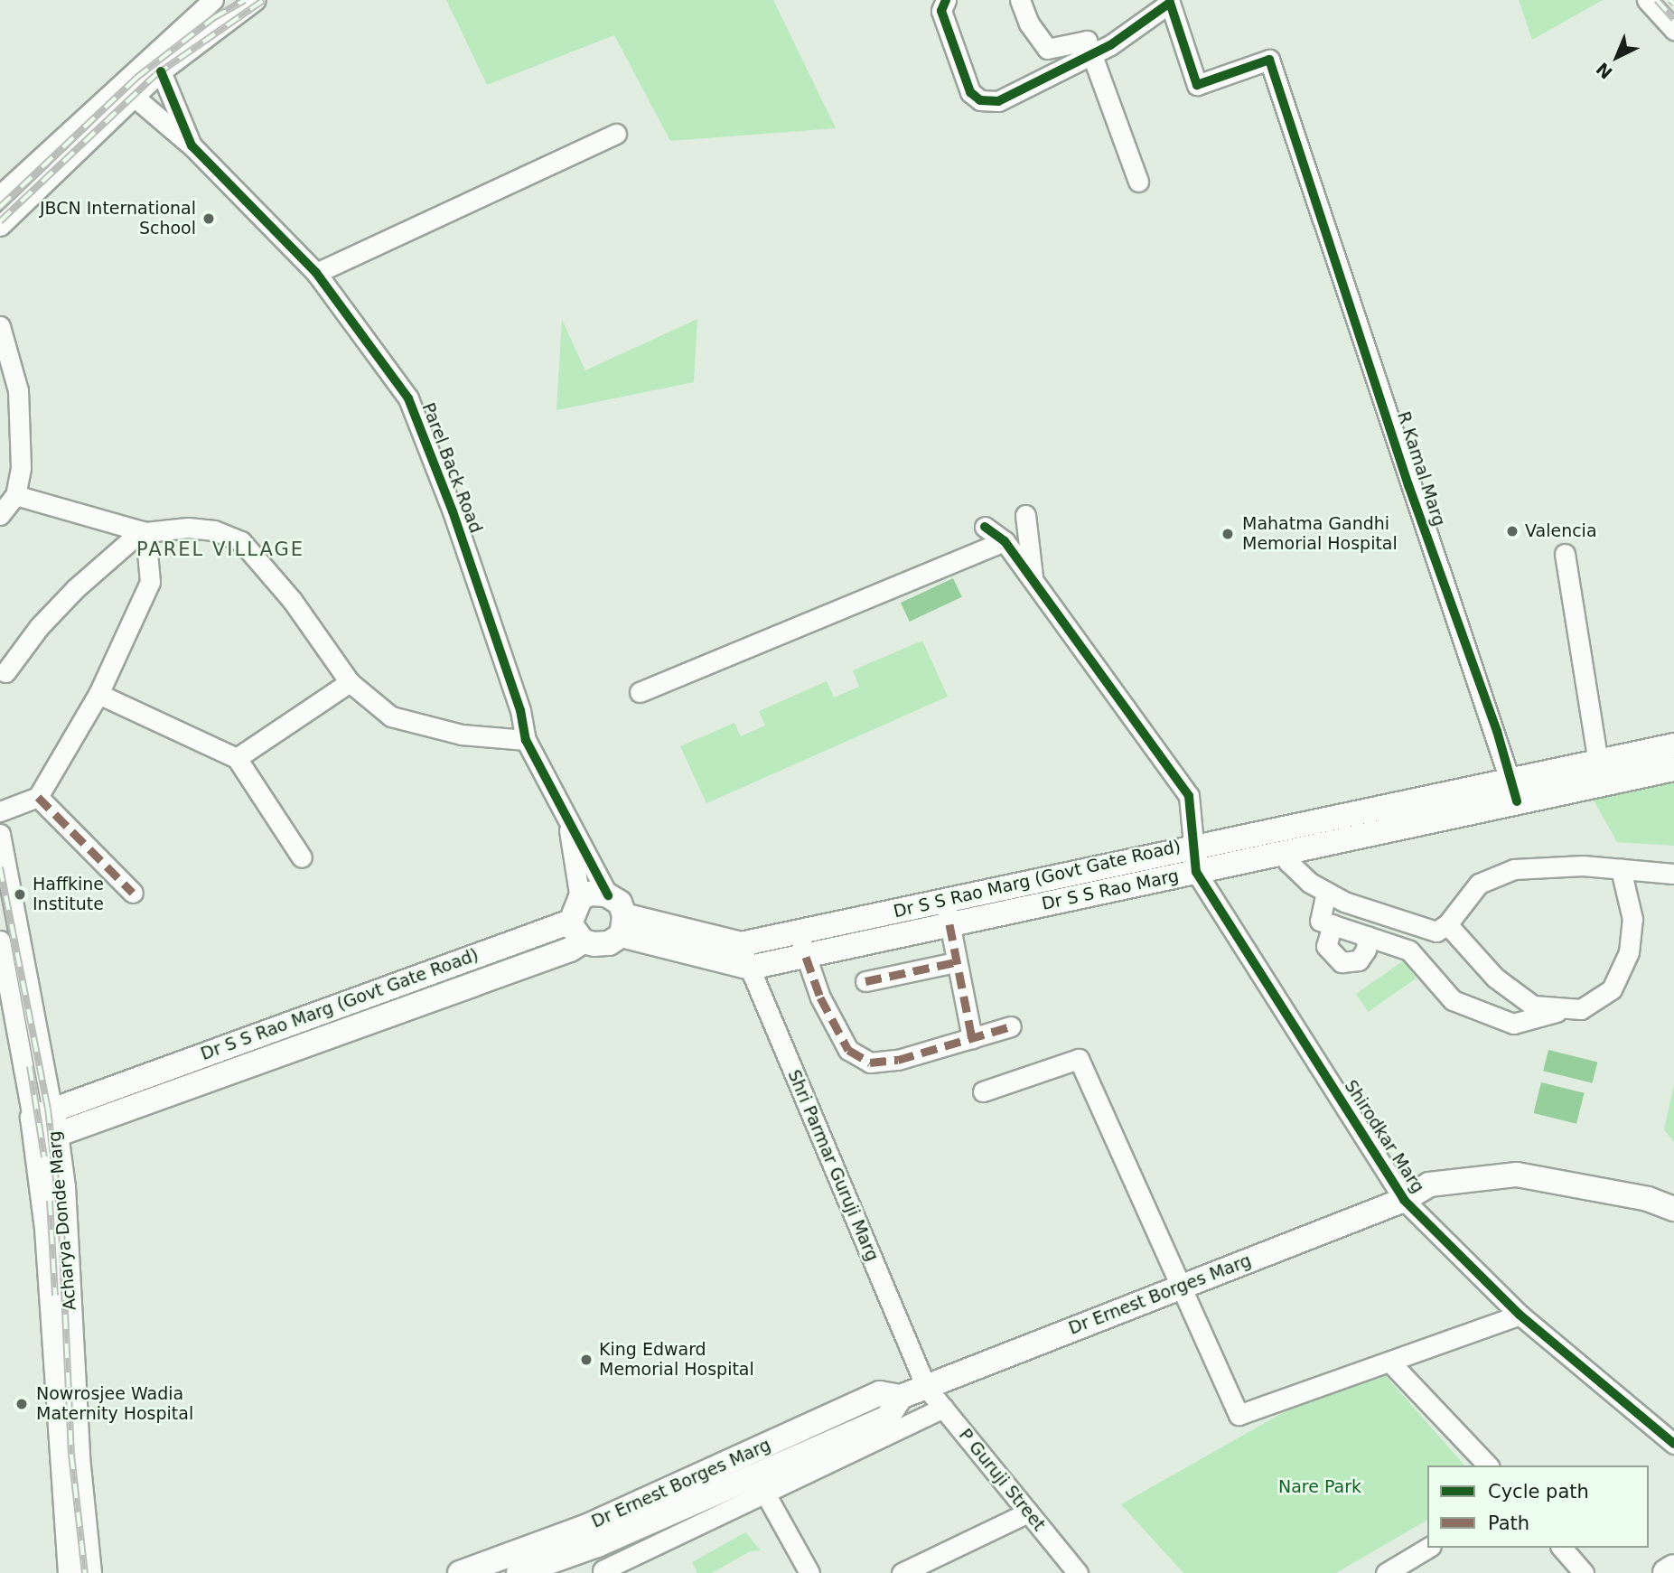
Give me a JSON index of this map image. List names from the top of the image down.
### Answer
{
  "streets": {
    "main road": [
      "Dr S S Rao Marg (Govt Gate Road)",
      "Dr S S Rao Marg",
      "Acharya Donde Marg",
      "Dr Ernest Borges Marg"
    ],
    "street": [
      "Parel Back Road",
      "R Kamal Marg",
      "Shirodkar Marg",
      "Shri Parmar Guruji Marg",
      "P Guruji Street"
    ]
  },
  "crossings": [
    ["Parel Back Road", "Dr S S Rao Marg (Govt Gate Road)"],
    ["Parel Back Road", "Dr S S Rao Marg"],
    ["R Kamal Marg", "Dr S S Rao Marg (Govt Gate Road)"],
    ["R Kamal Marg", "Dr S S Rao Marg"],
    ["Dr S S Rao Marg (Govt Gate Road)", "Dr S S Rao Marg"],
    ["Dr S S Rao Marg (Govt Gate Road)", "Shirodkar Marg"],
    ["Dr S S Rao Marg (Govt Gate Road)", "Shri Parmar Guruji Marg"],
    ["Dr S S Rao Marg (Govt Gate Road)", "Acharya Donde Marg"],
    ["Dr S S Rao Marg", "Shirodkar Marg"],
    ["Dr S S Rao Marg", "Shri Parmar Guruji Marg"],
    ["Shirodkar Marg", "Dr Ernest Borges Marg"],
    ["Shri Parmar Guruji Marg", "Dr Ernest Borges Marg"],
    ["Shri Parmar Guruji Marg", "P Guruji Street"],
    ["Dr Ernest Borges Marg", "P Guruji Street"]
  ],
  "districts": ["PAREL VILLAGE"],
  "parks": ["Nare Park"],
  "places": [
    "JBCN International School",
    "Valencia",
    "Mahatma Gandhi Memorial Hospital",
    "Haffkine Institute",
    "King Edward Memorial Hospital",
    "Nowrosjee Wadia Maternity Hospital"
  ],
  "legend": ["Cycle path", "Path"],
  "north": "bottom left"
}
